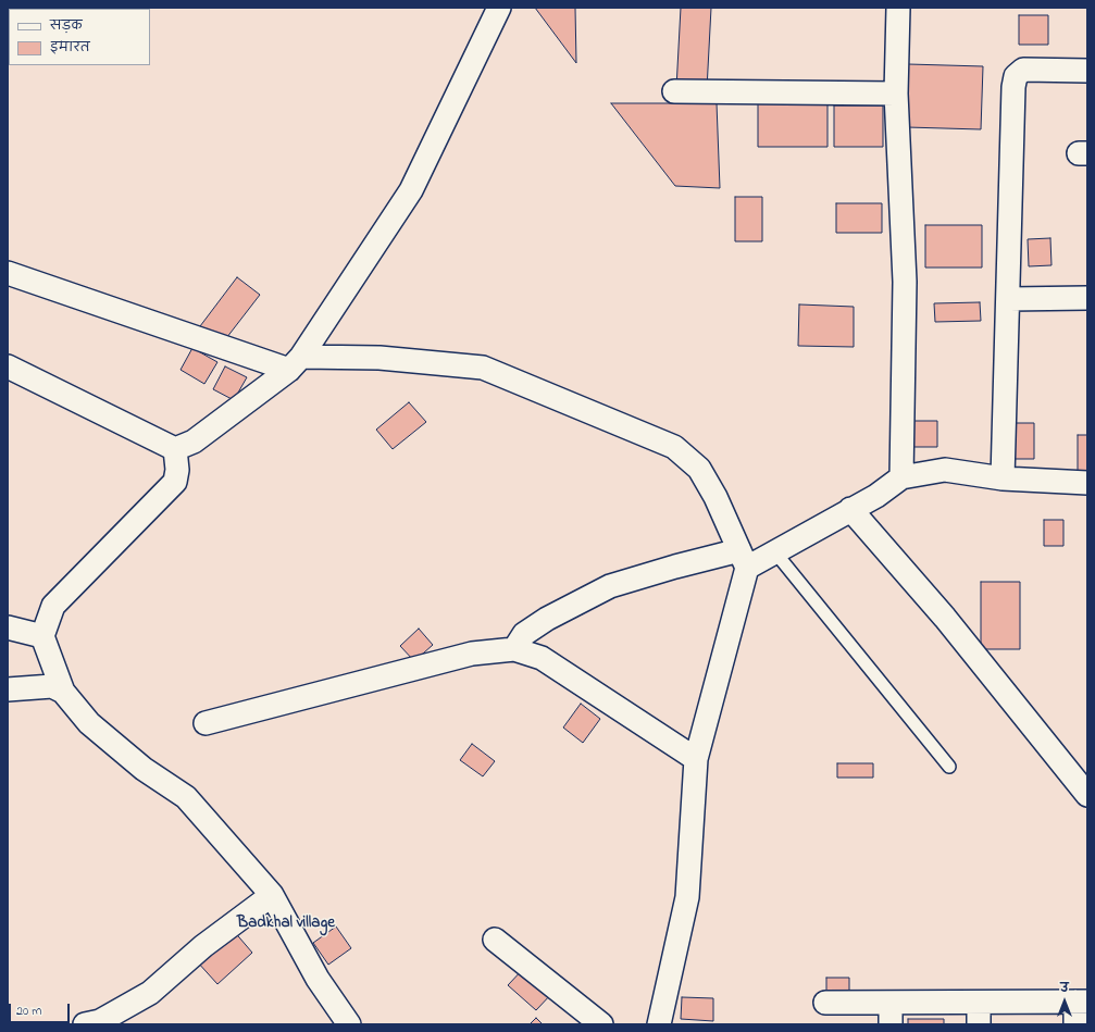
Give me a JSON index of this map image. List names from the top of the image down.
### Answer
{
  "districts": ["Badkhal village"],
  "legend": ["सड़क", "इमारत"],
  "scale_bar": "20 m",
  "north": "top"
}
